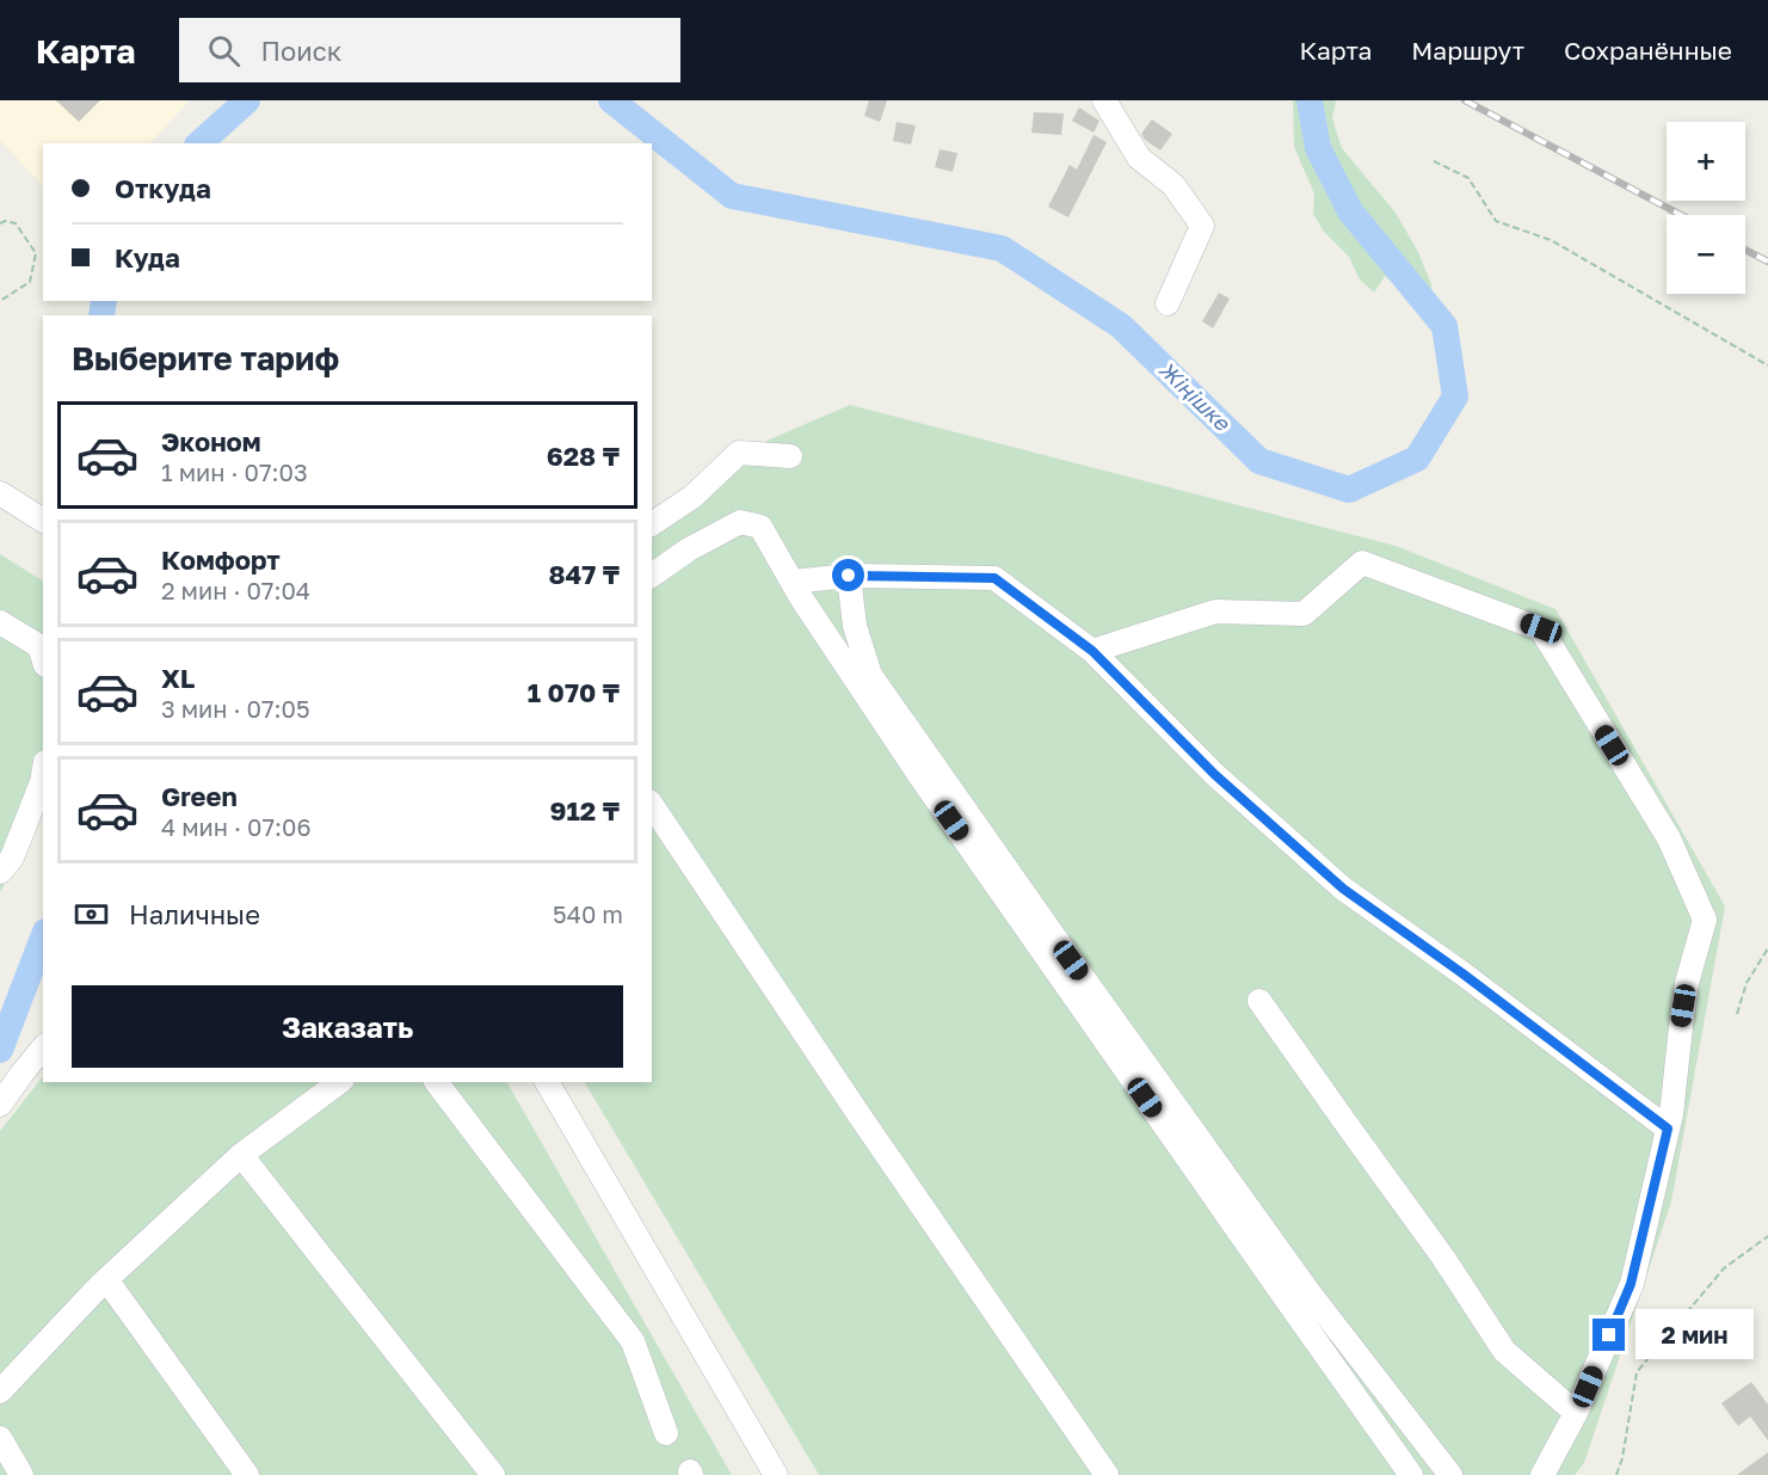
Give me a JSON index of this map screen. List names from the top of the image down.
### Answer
{
  "water": ["Жіңішке"],
  "page": {
    "header": "Карта",
    "search": "Поиск",
    "nav": ["Карта", "Маршрут", "Сохранённые"],
    "map_buttons": ["+", "−"],
    "banner": ["Откуда", "Куда"],
    "heading": "Выберите тариф",
    "list": [
      {
        "name": "Эконом",
        "note": "1 мин · 07:03",
        "value": "628 ₸"
      },
      {
        "name": "Комфорт",
        "note": "2 мин · 07:04",
        "value": "847 ₸"
      },
      {
        "name": "XL",
        "note": "3 мин · 07:05",
        "value": "1 070 ₸"
      },
      {
        "name": "Green",
        "note": "4 мин · 07:06",
        "value": "912 ₸"
      }
    ],
    "pay": ["Наличные", "540 m"],
    "buttons": "Заказать",
    "bubble": "2 мин"
  }
}
